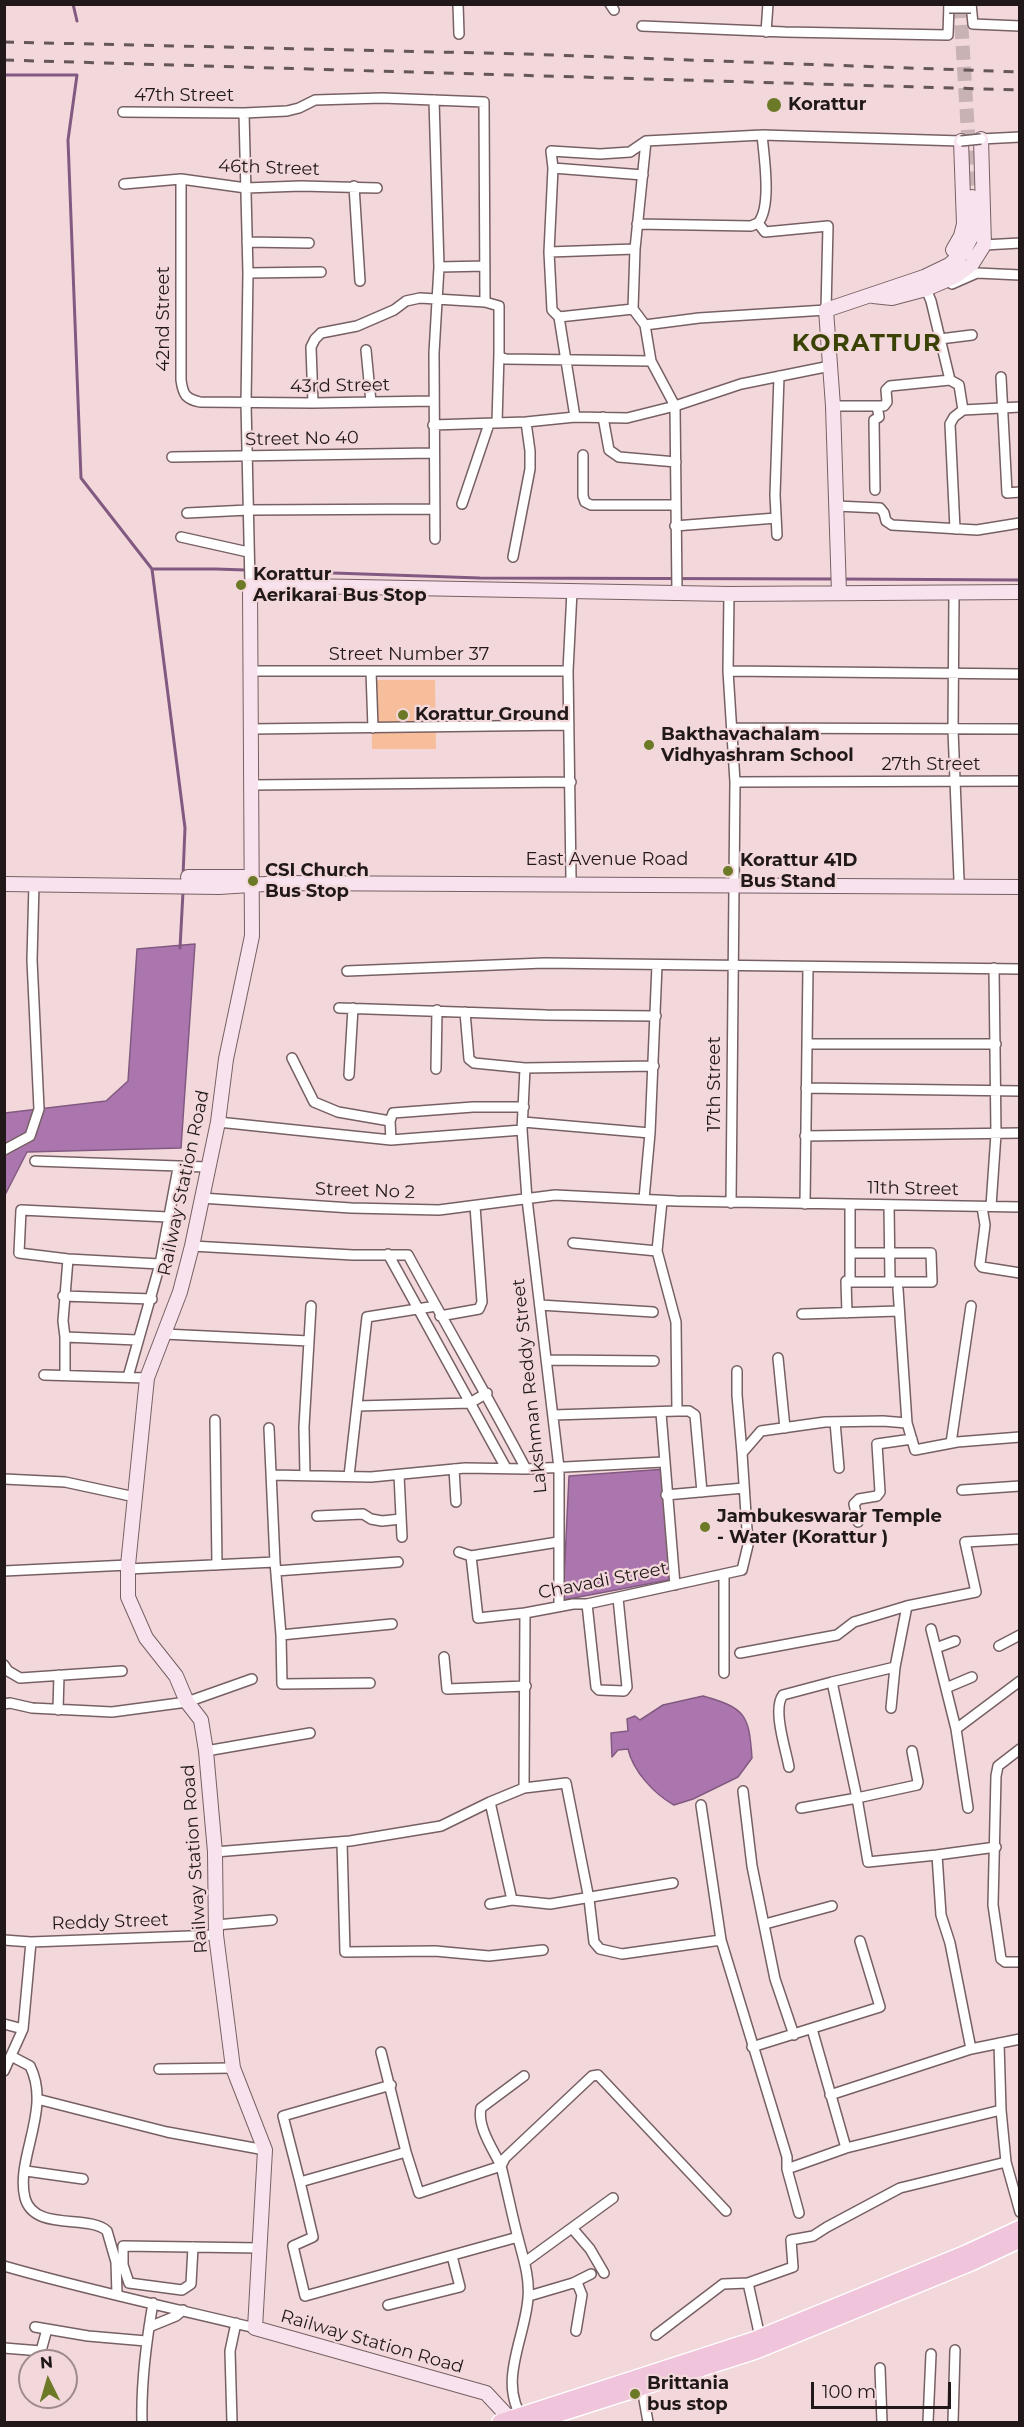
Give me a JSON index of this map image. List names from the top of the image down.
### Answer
{
  "streets": {
    "street": [
      "47th Street",
      "46th Street",
      "42nd Street",
      "43rd Street",
      "Street No 40",
      "Street Number 37",
      "27th Street",
      "East Avenue Road",
      "17th Street",
      "Railway Station Road",
      "11th Street",
      "Street No 2",
      "Lakshman Reddy Street",
      "Chavadi Street",
      "Reddy Street"
    ]
  },
  "crossings": [
    ["46th Street", "42nd Street"],
    ["42nd Street", "43rd Street"],
    ["Street Number 37", "Railway Station Road"],
    ["27th Street", "17th Street"],
    ["East Avenue Road", "17th Street"],
    ["East Avenue Road", "Railway Station Road"],
    ["17th Street", "11th Street"],
    ["Railway Station Road", "Street No 2"],
    ["Railway Station Road", "Reddy Street"],
    ["11th Street", "Street No 2"],
    ["Street No 2", "Lakshman Reddy Street"],
    ["Lakshman Reddy Street", "Chavadi Street"]
  ],
  "districts": ["KORATTUR"],
  "places": [
    "Korattur",
    "Korattur Aerikarai Bus Stop",
    "Korattur Ground",
    "Bakthavachalam Vidhyashram School",
    "Korattur 41D Bus Stand",
    "CSI Church Bus Stop",
    "Jambukeswarar Temple - Water (Korattur )",
    "Brittania bus stop"
  ],
  "scale_bar": "100 m",
  "north": "top"
}
